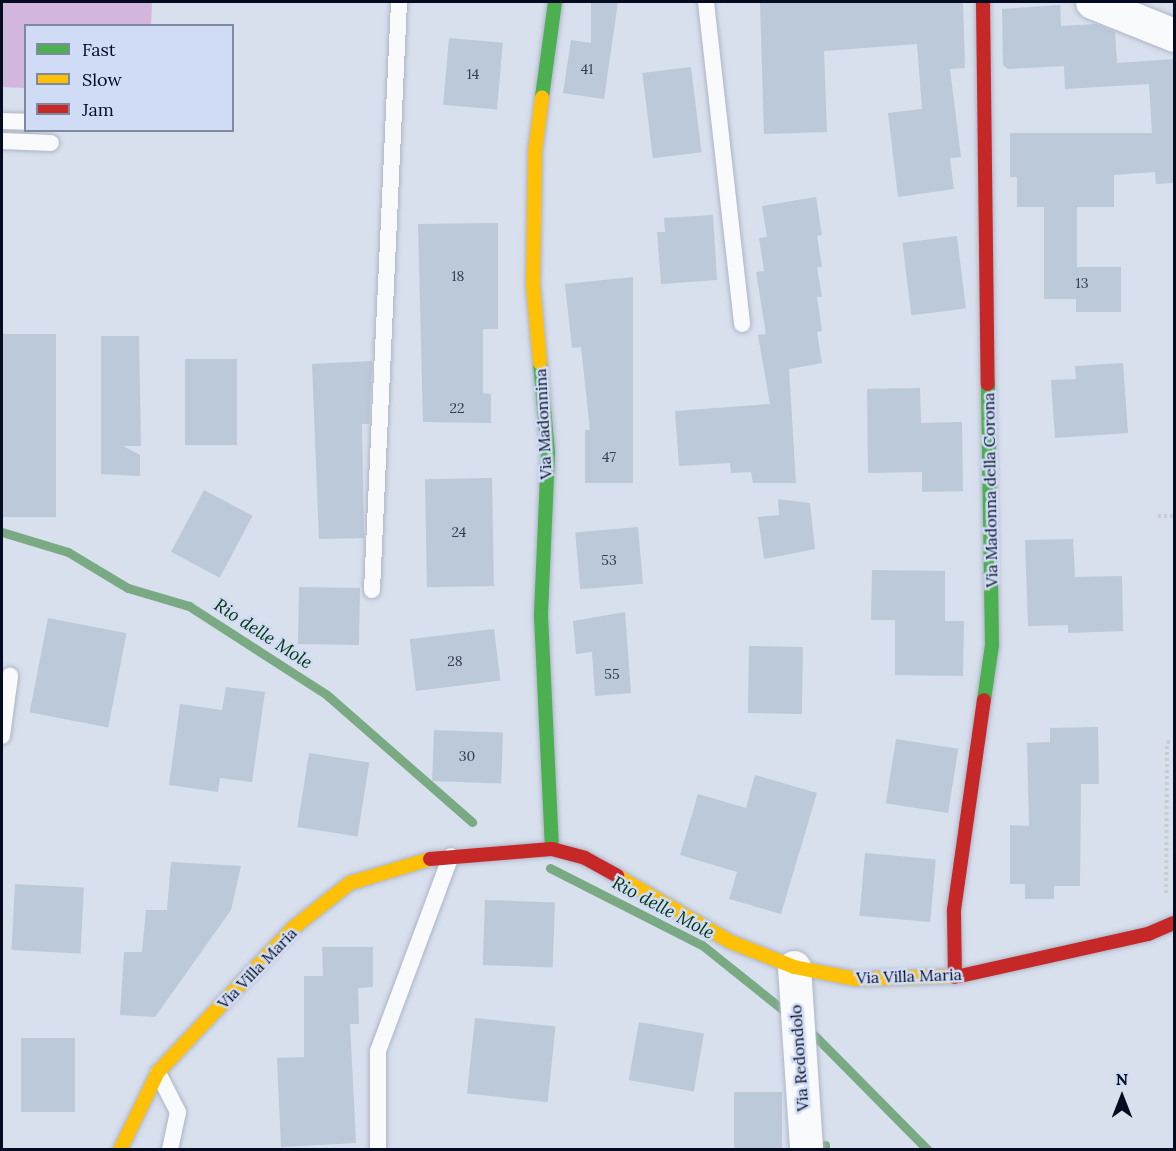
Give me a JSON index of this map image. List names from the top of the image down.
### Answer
{
  "streets": {
    "street": [
      "Via Madonnina",
      "Via Madonna della Corona",
      "Via Villa Maria",
      "Via Redondolo"
    ]
  },
  "crossings": [
    ["Via Madonnina", "Via Villa Maria"],
    ["Via Madonna della Corona", "Via Villa Maria"],
    ["Via Villa Maria", "Via Redondolo"]
  ],
  "water": ["Rio delle Mole"],
  "house_numbers": [
    "41",
    "14",
    "18",
    "13",
    "22",
    "47",
    "24",
    "53",
    "28",
    "55",
    "30"
  ],
  "legend": ["Fast", "Slow", "Jam"],
  "north": "top"
}
